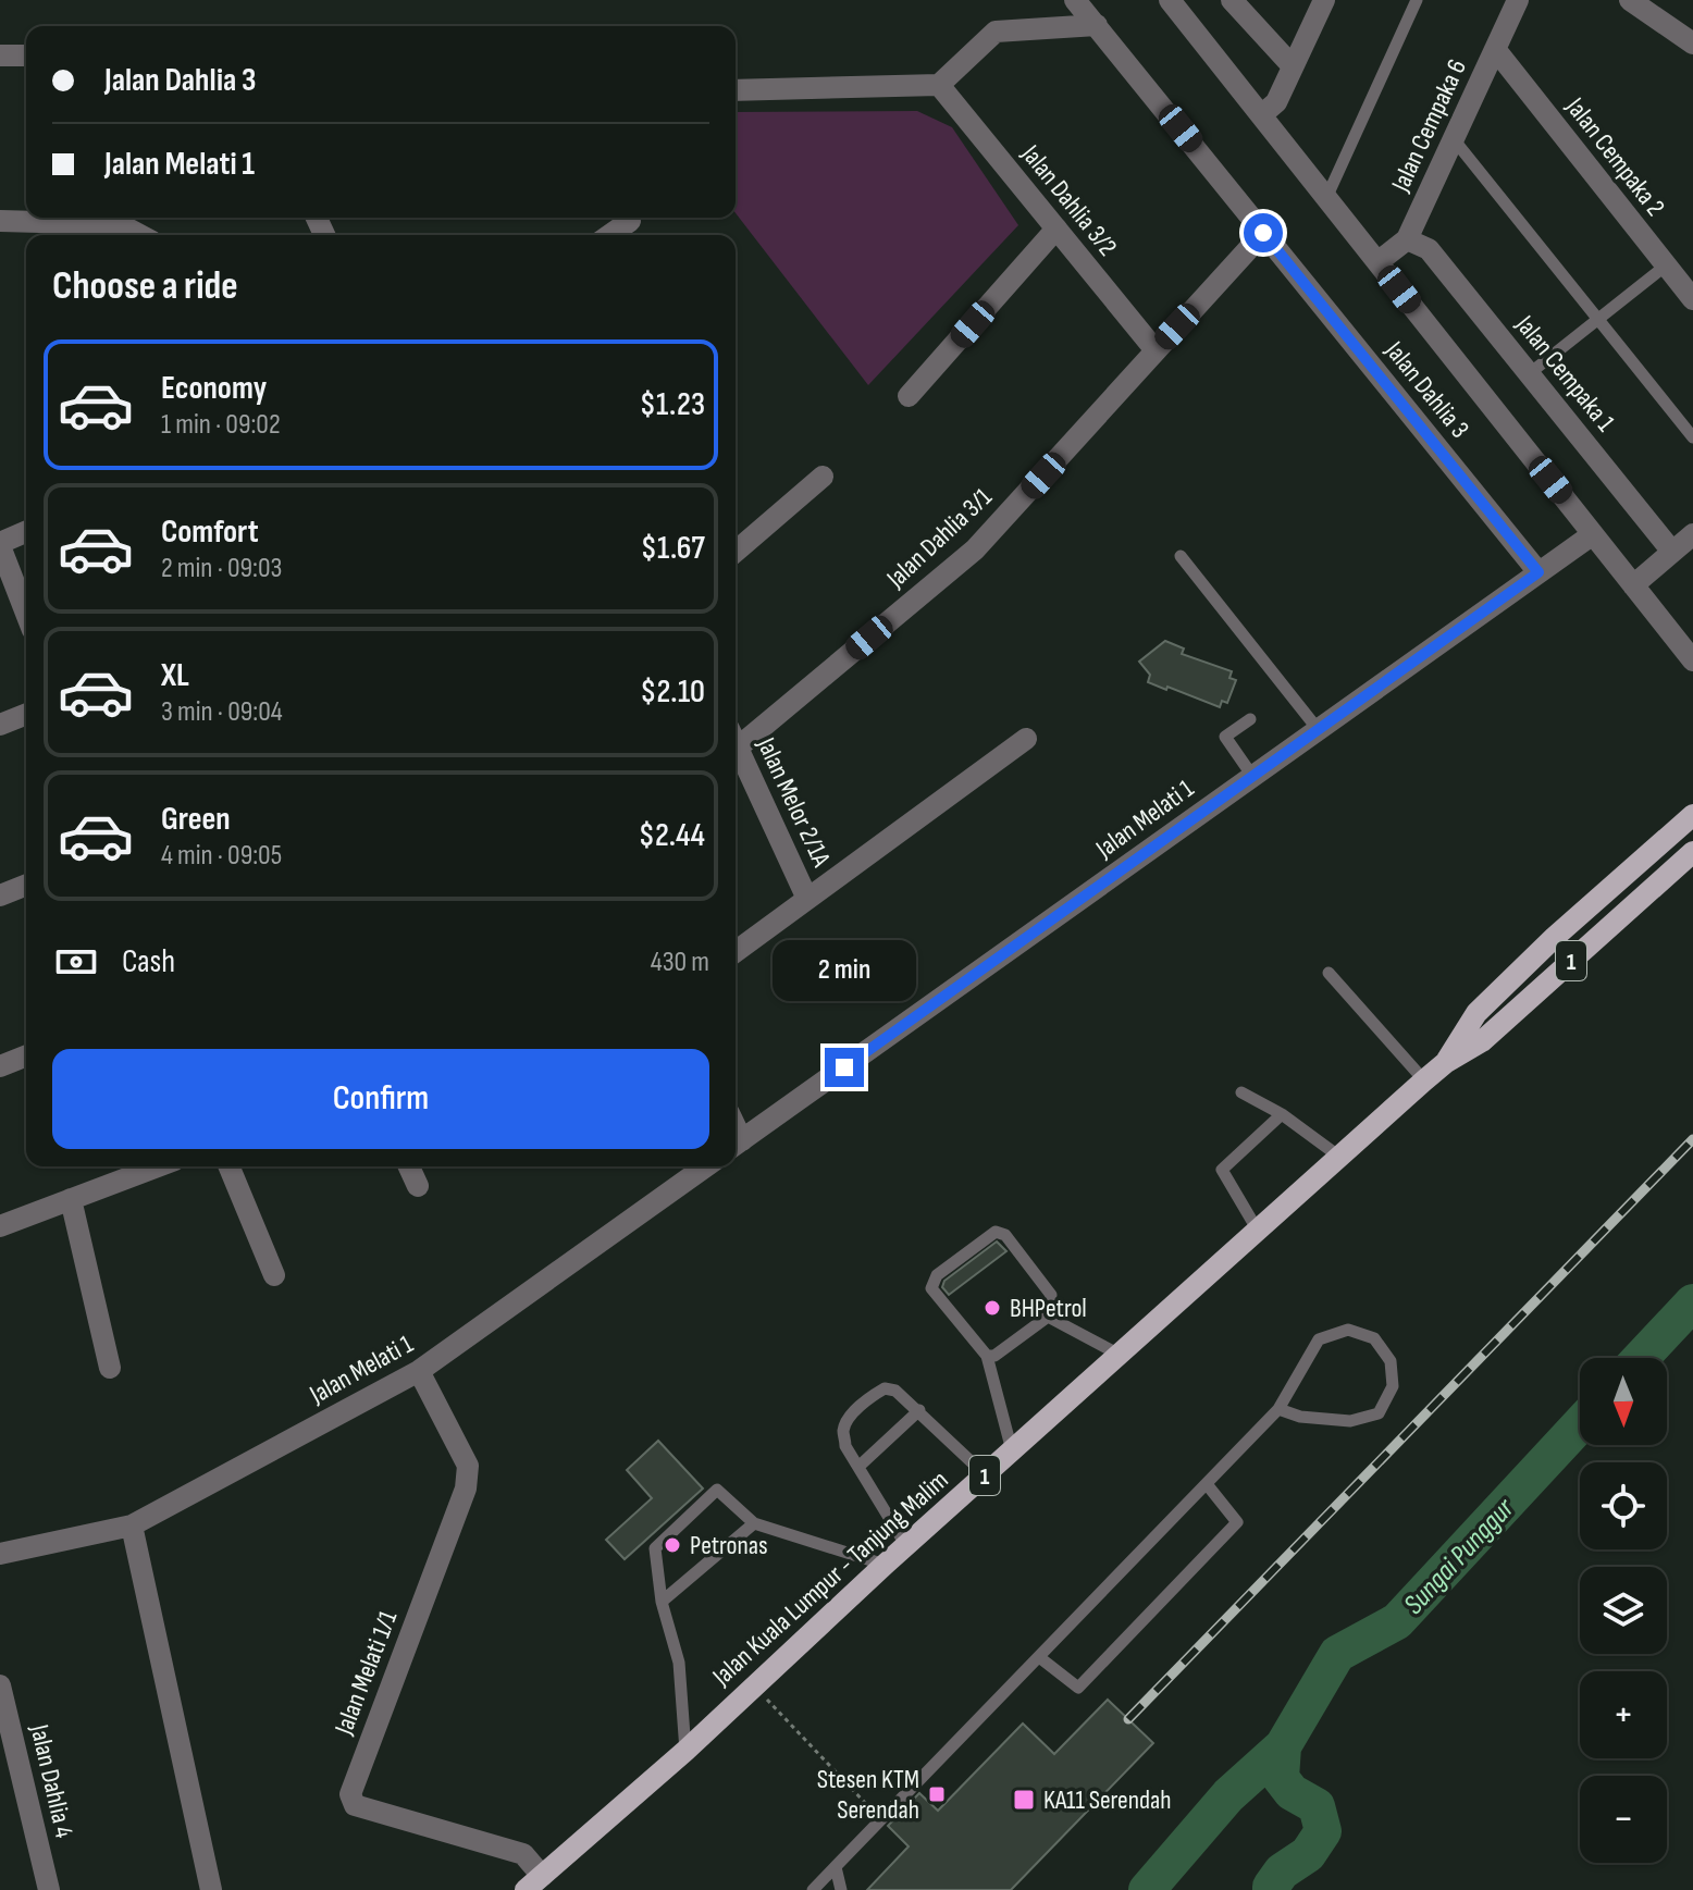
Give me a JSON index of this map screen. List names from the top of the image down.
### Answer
{
  "streets": {
    "main road": ["1", "Jalan Kuala Lumpur - Tanjung Malim"],
    "street": [
      "Jalan Cempaka 6",
      "Jalan Cempaka 2",
      "Jalan Dahlia 3/2",
      "Jalan Cempaka 1",
      "Jalan Dahlia 3",
      "Jalan Dahlia 3/1",
      "Jalan Melor 2/1A",
      "Jalan Melati 1",
      "Jalan Melati 1/1",
      "Jalan Dahlia 4"
    ]
  },
  "crossings": [
    ["Jalan Cempaka 6", "Jalan Cempaka 2"],
    ["Jalan Cempaka 6", "Jalan Cempaka 1"],
    ["Jalan Dahlia 3/2", "Jalan Dahlia 3/1"],
    ["Jalan Dahlia 3", "Jalan Dahlia 3/1"],
    ["Jalan Dahlia 3", "Jalan Melati 1"],
    ["Jalan Melati 1", "Jalan Melati 1/1"],
    ["Jalan Kuala Lumpur - Tanjung Malim", "Jalan Melati 1/1"]
  ],
  "water": ["Sungai Punggur"],
  "places": {
    "other": ["BHPetrol", "Petronas"],
    "transit": ["Stesen KTM Serendah", "KA11 Serendah"]
  },
  "north": "bottom",
  "page": {
    "banner": ["Jalan Dahlia 3", "Jalan Melati 1"],
    "heading": "Choose a ride",
    "list": [
      {
        "name": "Economy",
        "note": "1 min · 09:02",
        "value": "$1.23"
      },
      {
        "name": "Comfort",
        "note": "2 min · 09:03",
        "value": "$1.67"
      },
      {
        "name": "XL",
        "note": "3 min · 09:04",
        "value": "$2.10"
      },
      {
        "name": "Green",
        "note": "4 min · 09:05",
        "value": "$2.44"
      }
    ],
    "pay": ["Cash", "430 m"],
    "bubble": "2 min",
    "buttons": "Confirm",
    "map_buttons": ["+", "−"]
  }
}
